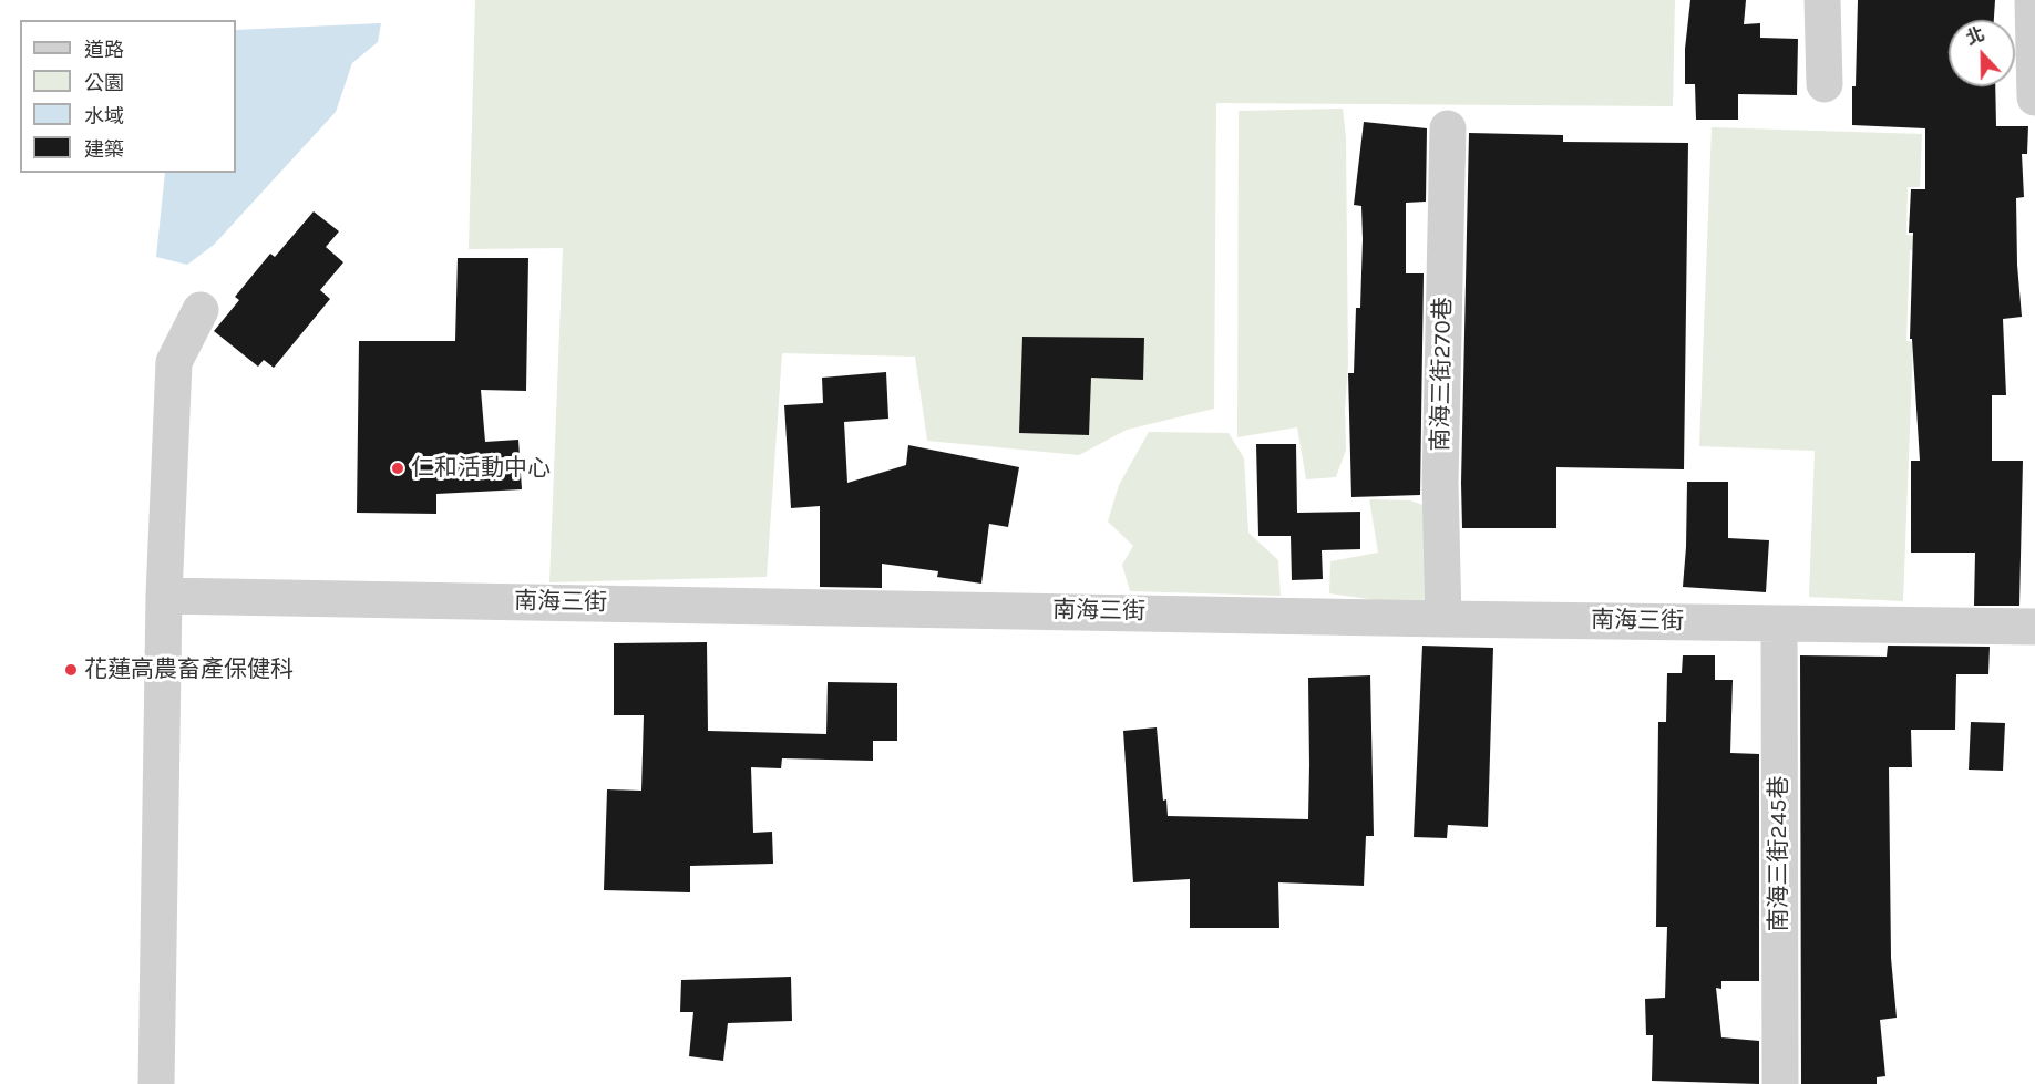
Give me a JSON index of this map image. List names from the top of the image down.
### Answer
{
  "streets": {
    "street": ["南海三街270巷", "南海三街", "南海三街245巷"]
  },
  "crossings": [
    ["南海三街270巷", "南海三街"],
    ["南海三街", "南海三街245巷"]
  ],
  "places": ["仁和活動中心", "花蓮高農畜產保健科"],
  "legend": [
    "道路",
    "公園",
    "水域",
    "建築"
  ],
  "north": "top"
}
